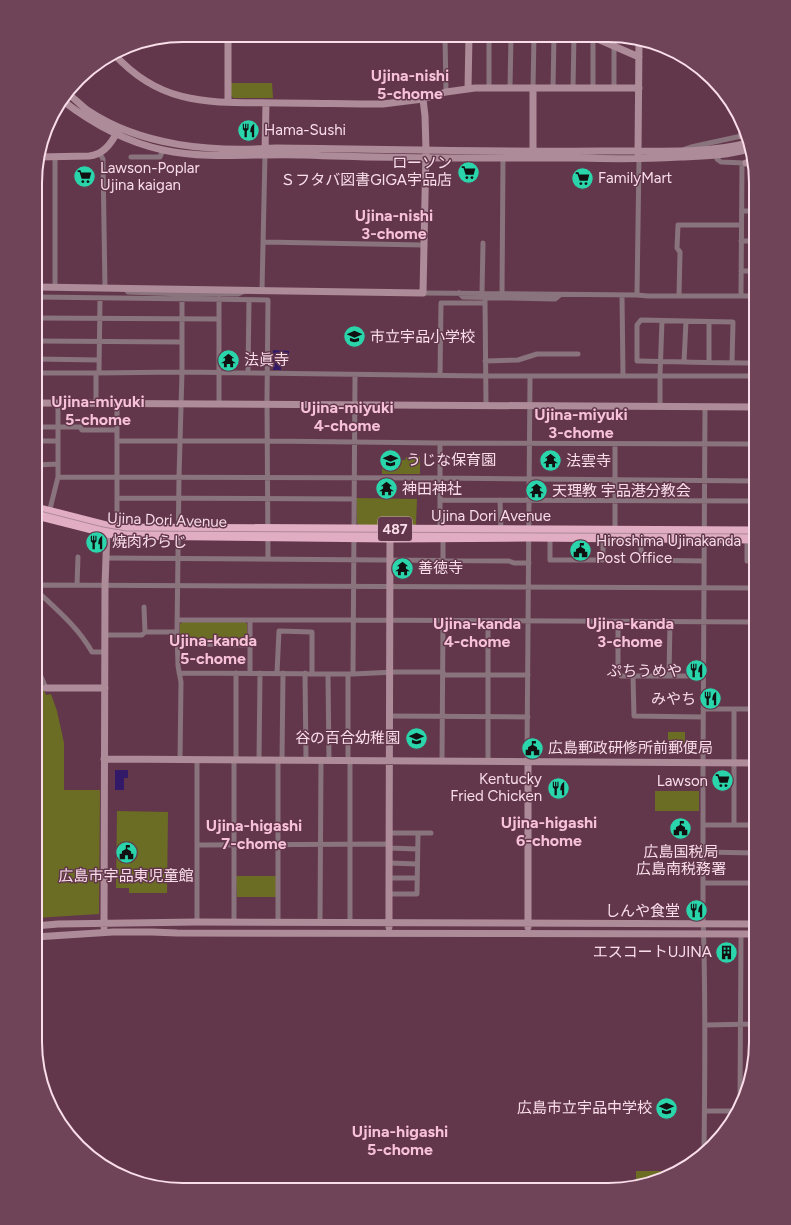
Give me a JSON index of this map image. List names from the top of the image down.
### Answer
{
  "streets": {
    "highway": ["Ujina Dori Avenue", "487"]
  },
  "districts": [
    "Ujina-nishi 5-chome",
    "Ujina-nishi 3-chome",
    "Ujina-miyuki 5-chome",
    "Ujina-miyuki 4-chome",
    "Ujina-miyuki 3-chome",
    "Ujina-kanda 4-chome",
    "Ujina-kanda 3-chome",
    "Ujina-kanda 5-chome",
    "Ujina-higashi 6-chome",
    "Ujina-higashi 7-chome",
    "Ujina-higashi 5-chome"
  ],
  "places": {
    "restaurant": [
      "Hama-Sushi",
      "焼肉わらじ",
      "ぷちうめや",
      "みやち",
      "Kentucky Fried Chicken",
      "しんや食堂"
    ],
    "supermarket": [
      "ローソン Ｓフタバ図書GIGA宇品店",
      "Lawson-Poplar Ujina kaigan",
      "FamilyMart",
      "Lawson"
    ],
    "school or university": [
      "市立宇品小学校",
      "うじな保育園",
      "谷の百合幼稚園",
      "広島市立宇品中学校"
    ],
    "temple": [
      "法眞寺",
      "法雲寺",
      "神田神社",
      "天理教 宇品港分教会",
      "善徳寺"
    ],
    "public building": [
      "Hiroshima Ujinakanda Post Office",
      "広島郵政研修所前郵便局",
      "広島国税局 広島南税務署",
      "広島市宇品東児童館"
    ],
    "building": ["エスコートUJINA"]
  }
}
